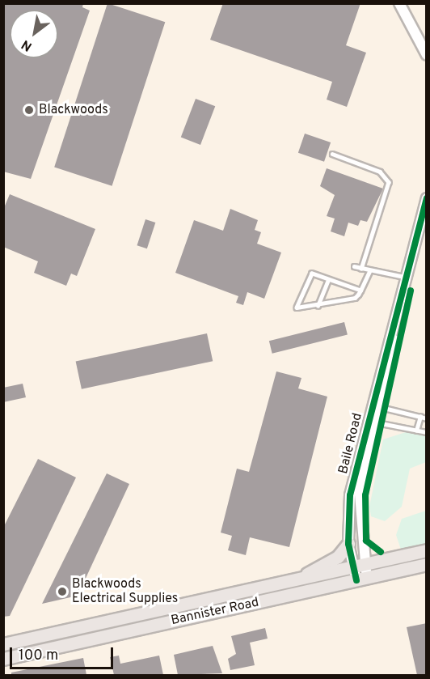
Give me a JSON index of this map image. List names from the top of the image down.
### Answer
{
  "streets": {
    "main road": ["Bannister Road"],
    "street": ["Baile Road"]
  },
  "crossings": [
    ["Baile Road", "Bannister Road"]
  ],
  "places": ["Blackwoods", "Blackwoods Electrical Supplies"],
  "scale_bar": "100 m",
  "north": "bottom left"
}
